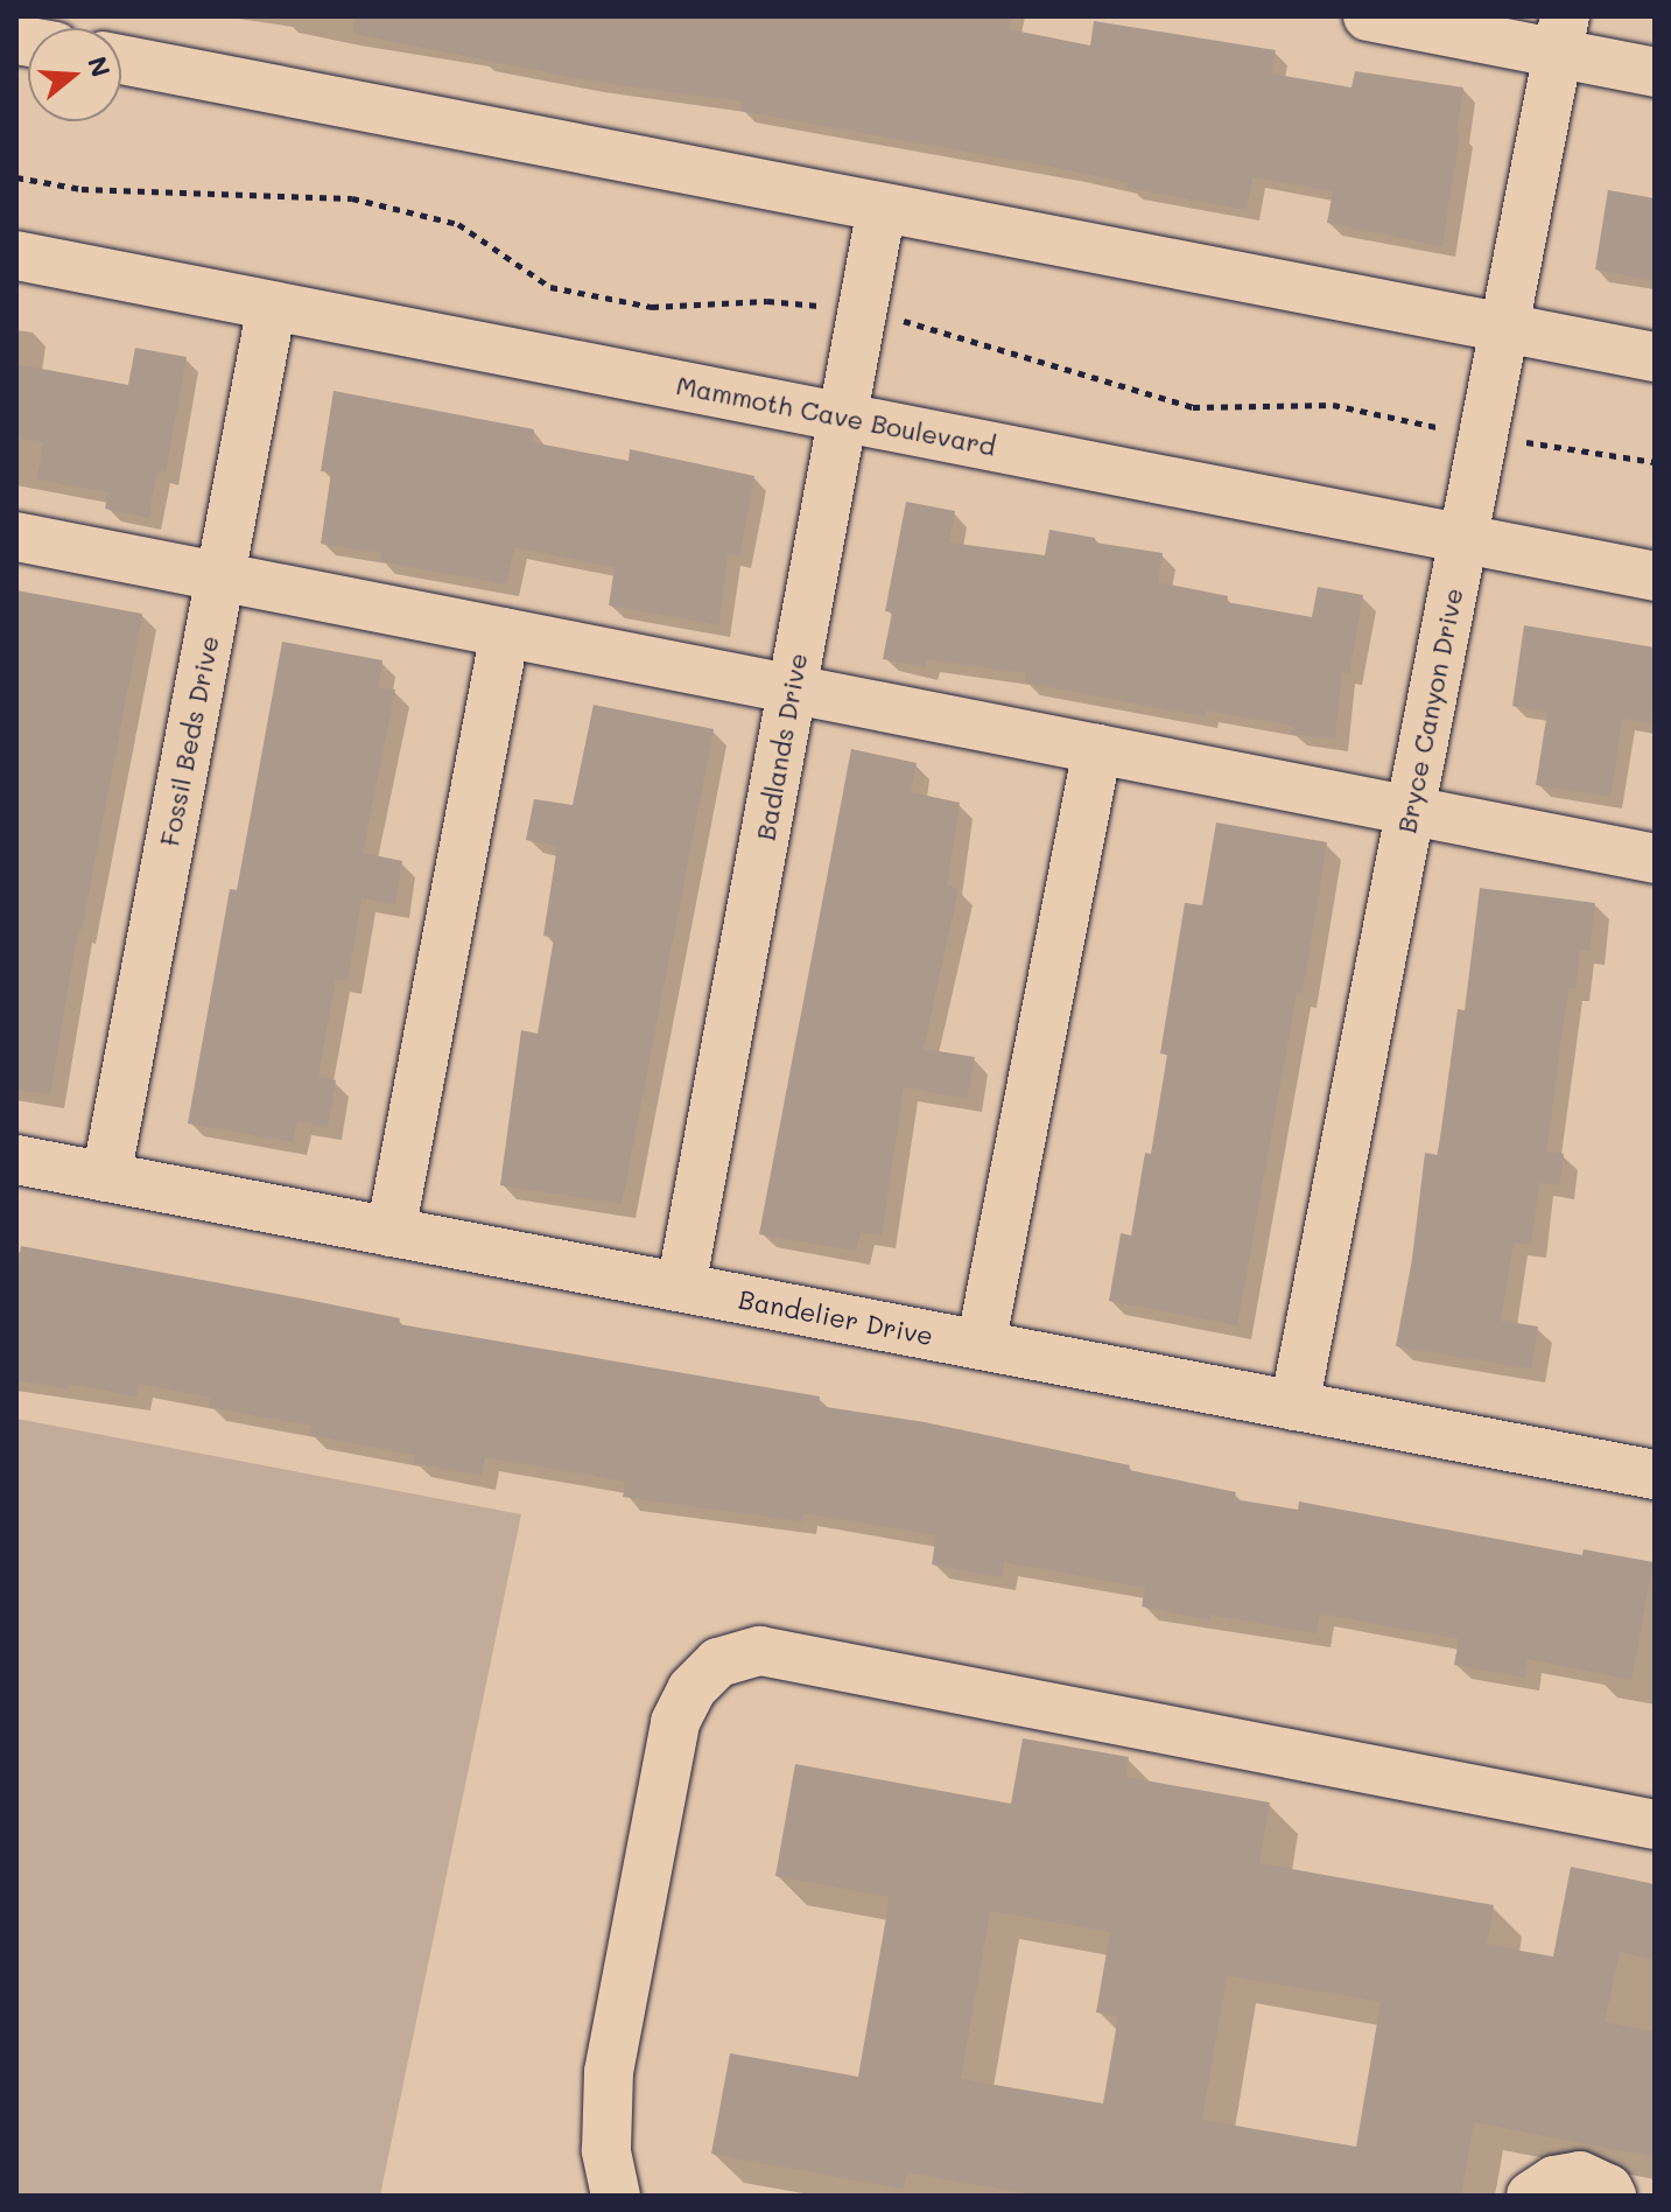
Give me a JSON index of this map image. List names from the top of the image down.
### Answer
{
  "streets": {
    "street": [
      "Mammoth Cave Boulevard",
      "Bryce Canyon Drive",
      "Fossil Beds Drive",
      "Badlands Drive",
      "Bandelier Drive"
    ]
  },
  "crossings": [
    ["Mammoth Cave Boulevard", "Bryce Canyon Drive"],
    ["Mammoth Cave Boulevard", "Fossil Beds Drive"],
    ["Mammoth Cave Boulevard", "Badlands Drive"],
    ["Bryce Canyon Drive", "Bandelier Drive"],
    ["Fossil Beds Drive", "Bandelier Drive"],
    ["Badlands Drive", "Bandelier Drive"]
  ],
  "north": "right"
}
